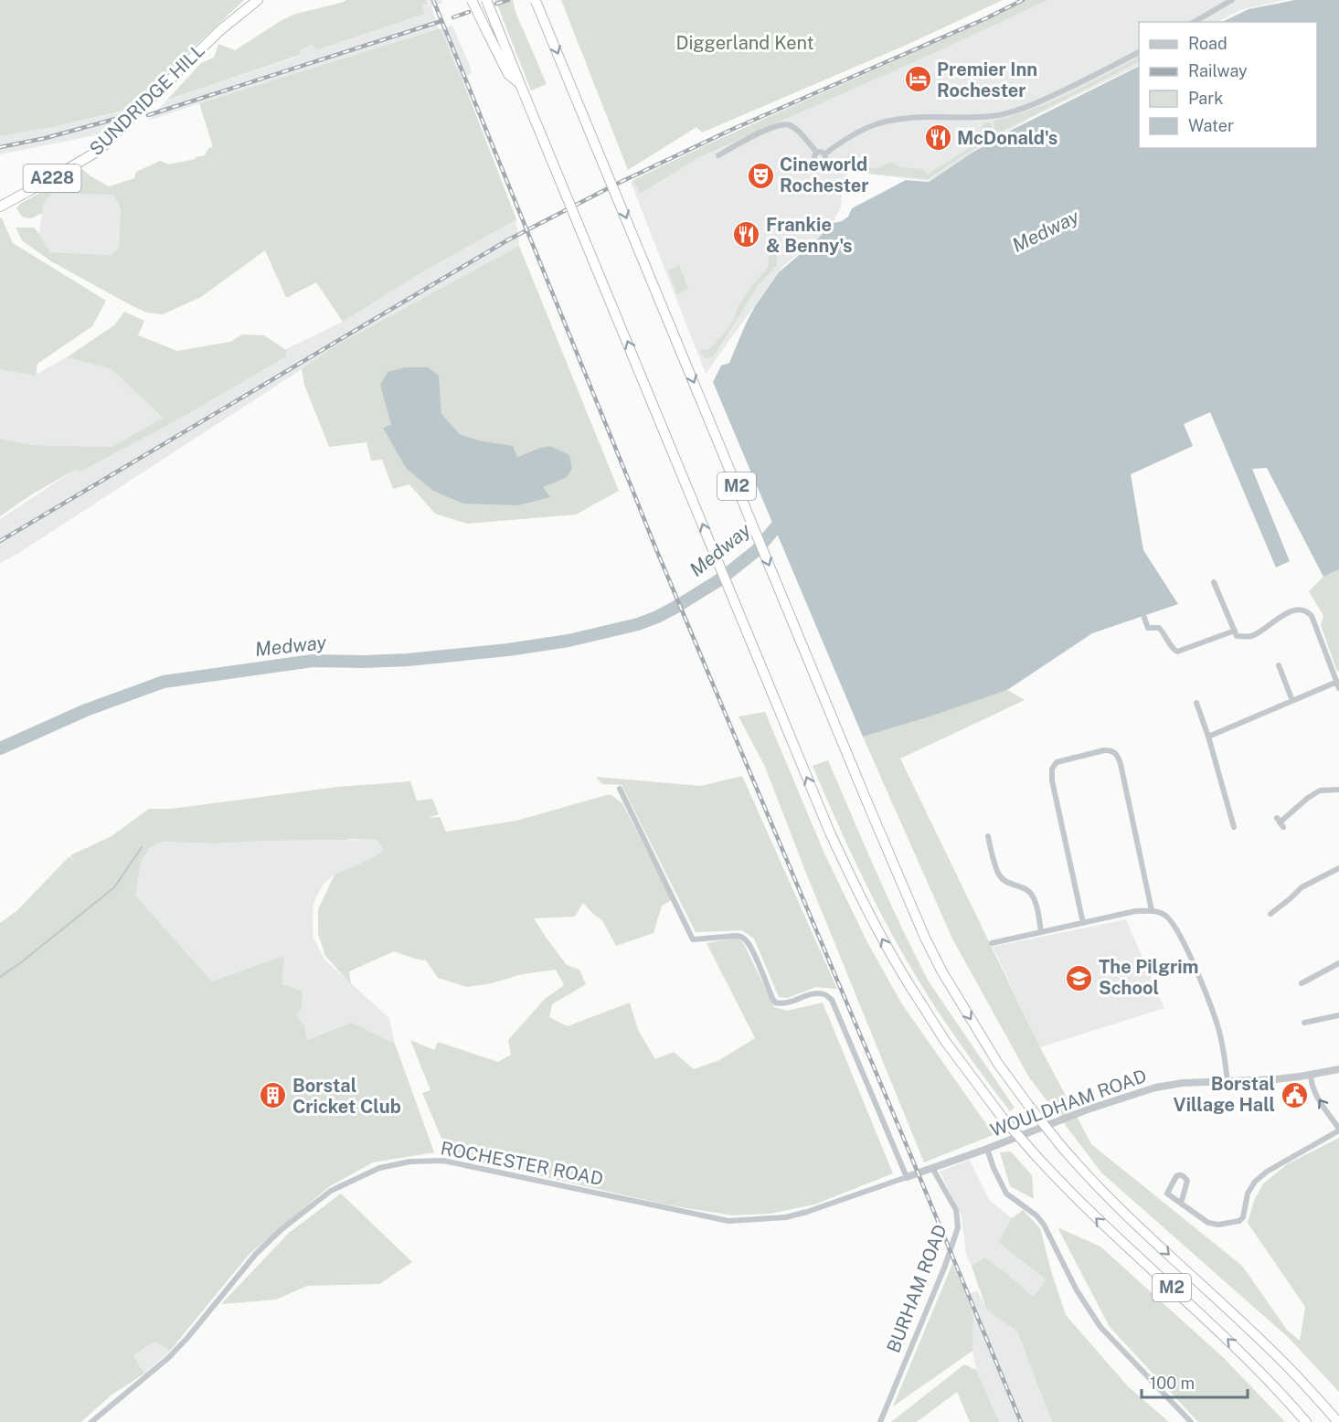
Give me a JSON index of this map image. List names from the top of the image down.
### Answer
{
  "streets": {
    "highway": ["SUNDRIDGE HILL", "A228", "M2"],
    "street": ["WOULDHAM ROAD", "ROCHESTER ROAD", "BURHAM ROAD"]
  },
  "crossings": [
    ["WOULDHAM ROAD", "ROCHESTER ROAD"],
    ["WOULDHAM ROAD", "BURHAM ROAD"]
  ],
  "water": ["Medway"],
  "parks": ["Diggerland Kent"],
  "places": {
    "hotel": ["Premier Inn Rochester"],
    "restaurant": ["McDonald's", "Frankie & Benny's"],
    "theatre": ["Cineworld Rochester"],
    "school or university": ["The Pilgrim School"],
    "public building": ["Borstal Village Hall"],
    "building": ["Borstal Cricket Club"]
  },
  "legend": [
    "Road",
    "Railway",
    "Park",
    "Water"
  ],
  "scale_bar": "100 m"
}
